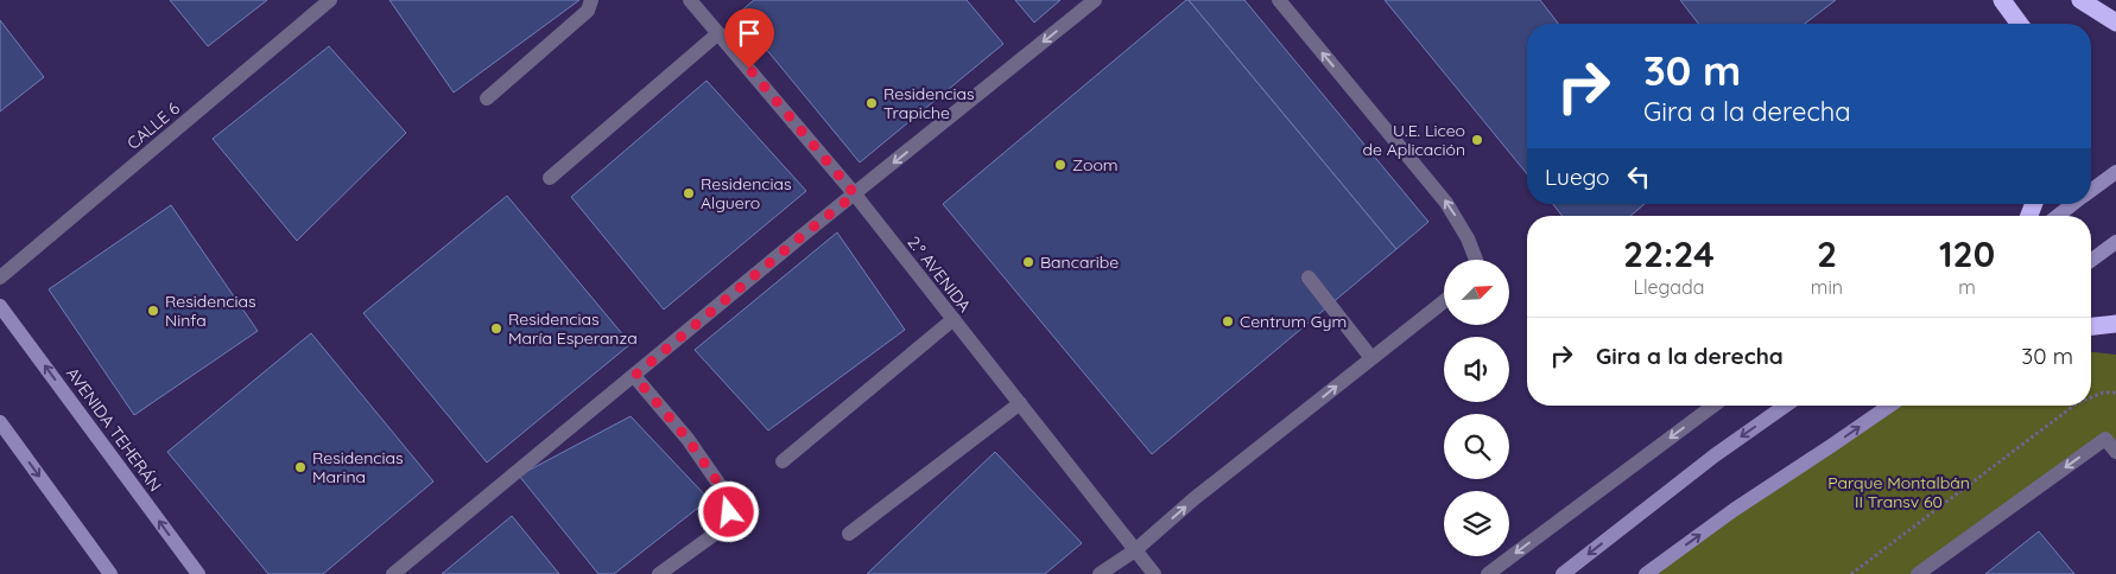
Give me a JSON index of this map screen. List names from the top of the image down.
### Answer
{
  "streets": {
    "main road": ["AVENIDA TEHERÁN"],
    "street": ["CALLE 6", "2.° AVENIDA"]
  },
  "parks": ["Parque Montalbán II Transv 60"],
  "places": [
    "Residencias Trapiche",
    "U.E. Liceo de Aplicación",
    "Zoom",
    "Residencias Alguero",
    "Bancaribe",
    "Residencias Ninfa",
    "Centrum Gym",
    "Residencias María Esperanza",
    "Residencias Marina"
  ],
  "north": "top right",
  "page": {
    "turn": ["30 m", "Gira a la derecha"],
    "then": "Luego",
    "eta": [
      "22:24",
      "Llegada",
      "2",
      "min",
      "120",
      "m"
    ],
    "list": [
      {
        "name": "Gira a la derecha",
        "value": "30 m"
      }
    ]
  }
}
